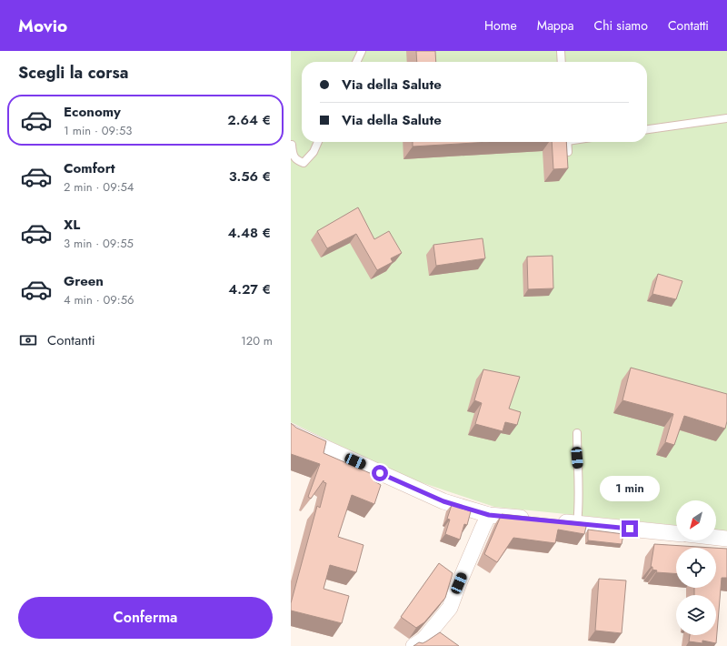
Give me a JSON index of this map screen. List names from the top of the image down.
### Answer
{
  "north": "bottom left",
  "page": {
    "header": "Movio",
    "nav": [
      "Home",
      "Mappa",
      "Chi siamo",
      "Contatti"
    ],
    "heading": "Scegli la corsa",
    "banner": ["Via della Salute", "Via della Salute"],
    "list": [
      {
        "name": "Economy",
        "note": "1 min · 09:53",
        "value": "2.64 €"
      },
      {
        "name": "Comfort",
        "note": "2 min · 09:54",
        "value": "3.56 €"
      },
      {
        "name": "XL",
        "note": "3 min · 09:55",
        "value": "4.48 €"
      },
      {
        "name": "Green",
        "note": "4 min · 09:56",
        "value": "4.27 €"
      }
    ],
    "pay": ["Contanti", "120 m"],
    "bubble": "1 min",
    "buttons": "Conferma"
  }
}
